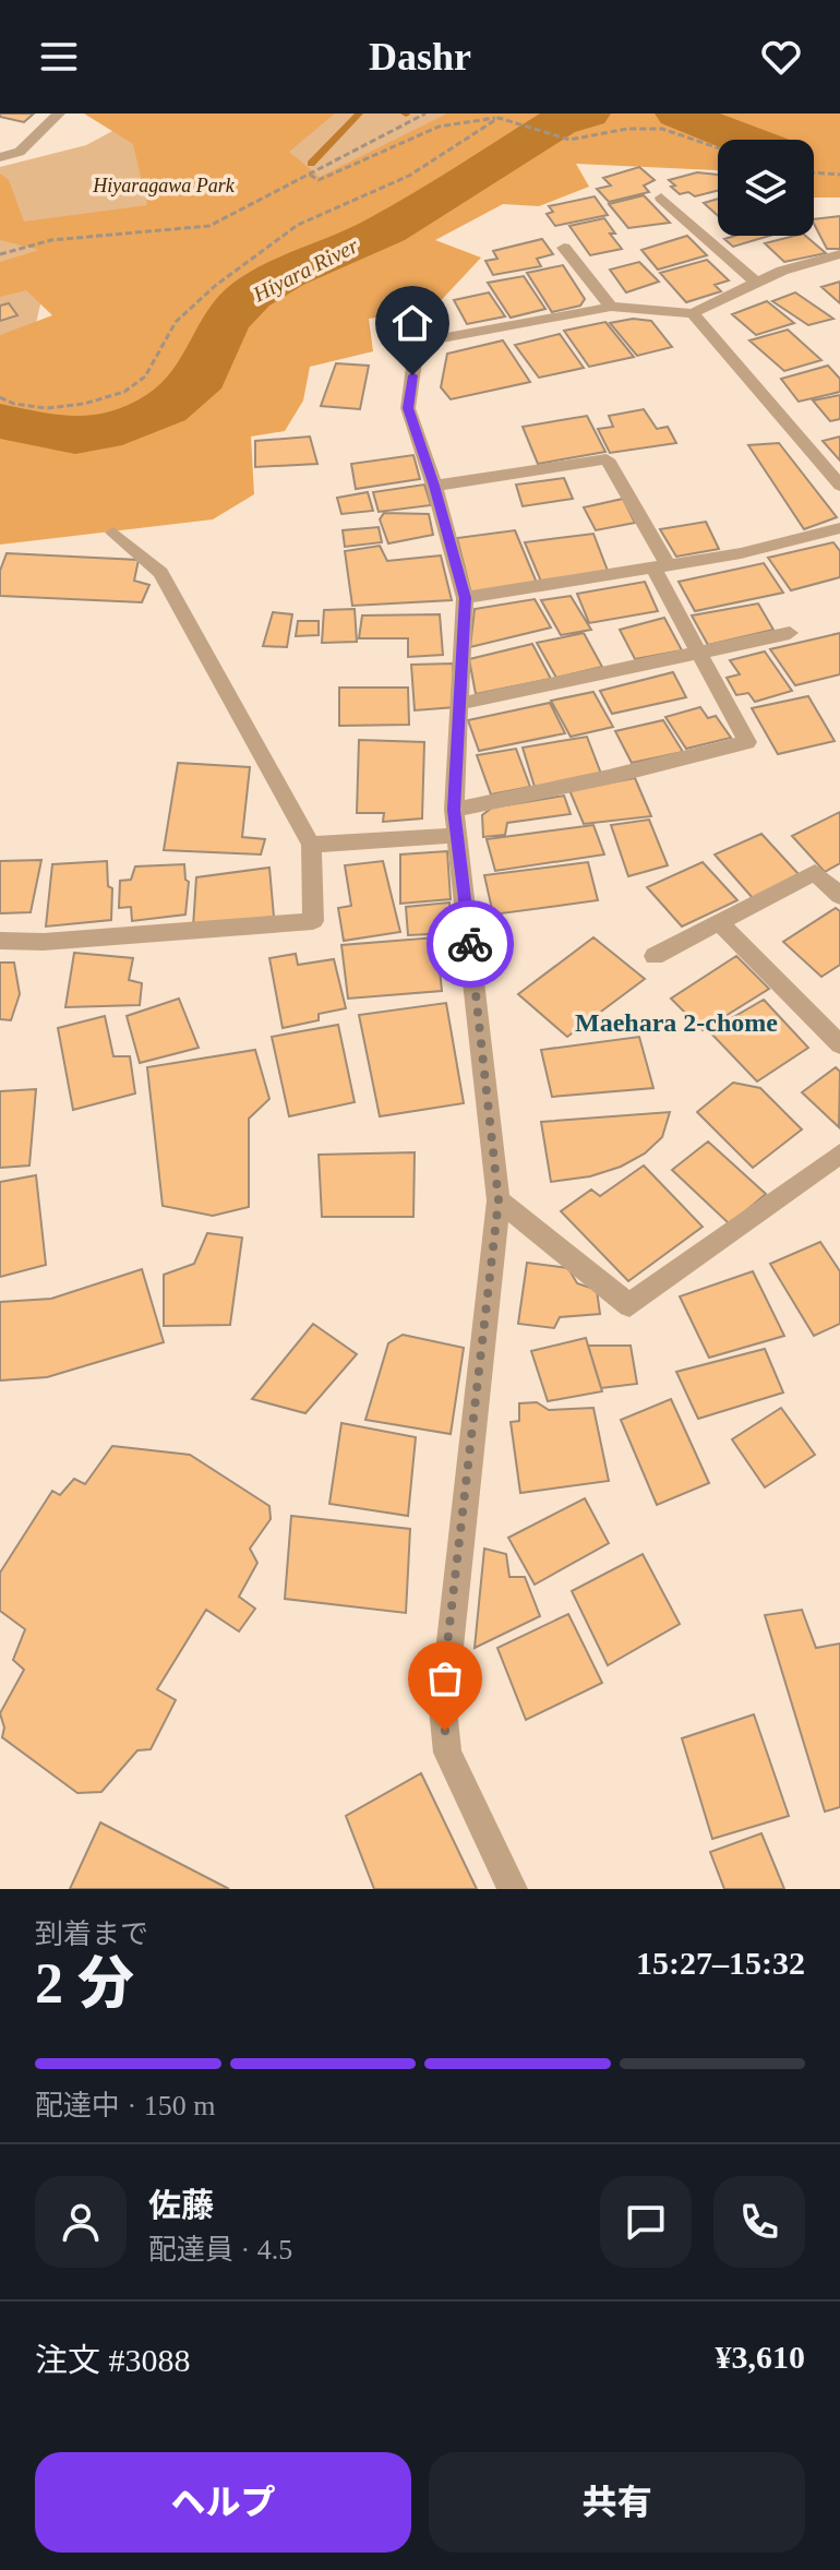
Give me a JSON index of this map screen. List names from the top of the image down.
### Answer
{
  "districts": ["Maehara 2-chome"],
  "water": ["Hiyara River"],
  "parks": ["Hiyaragawa Park"],
  "page": {
    "header": "Dashr",
    "heading": ["2 分", "到着まで", "15:27–15:32"],
    "panel": [
      "佐藤",
      "配達員 · 4.5",
      "注文 #3088",
      "¥3,610"
    ],
    "bar": "配達中 · 150 m",
    "buttons": ["ヘルプ", "共有"]
  }
}
